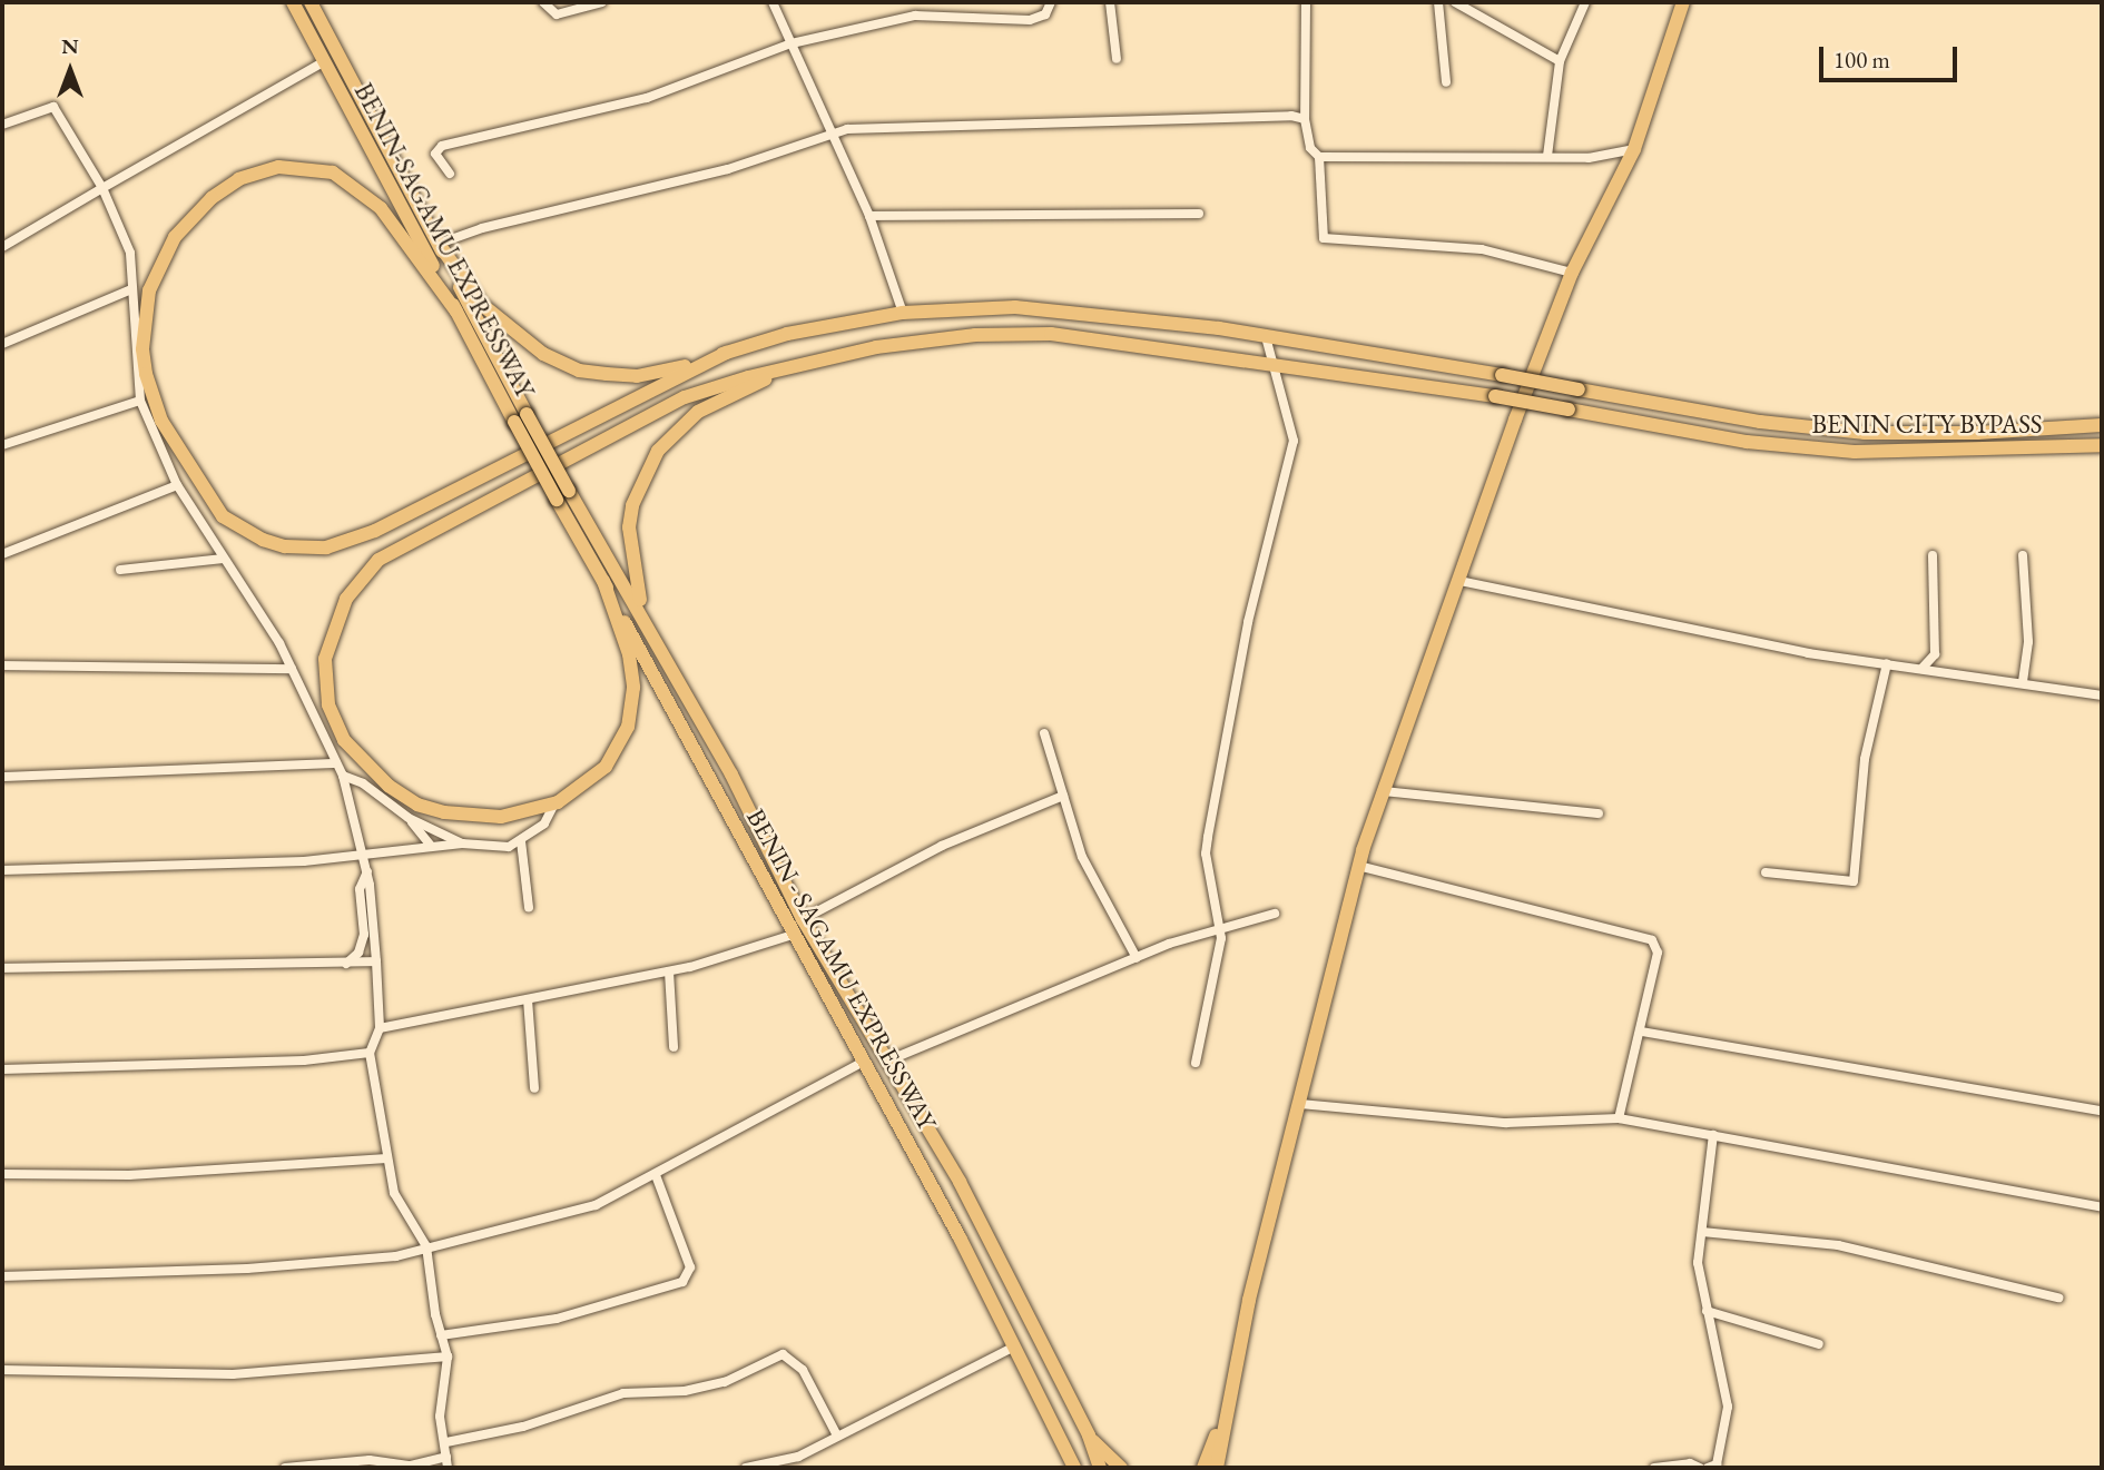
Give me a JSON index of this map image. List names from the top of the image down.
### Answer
{
  "streets": {
    "highway": ["BENIN-SAGAMU EXPRESSWAY", "BENIN CITY BYPASS", "BENIN - SAGAMU EXPRESSWAY"]
  },
  "scale_bar": "100 m",
  "north": "top"
}
